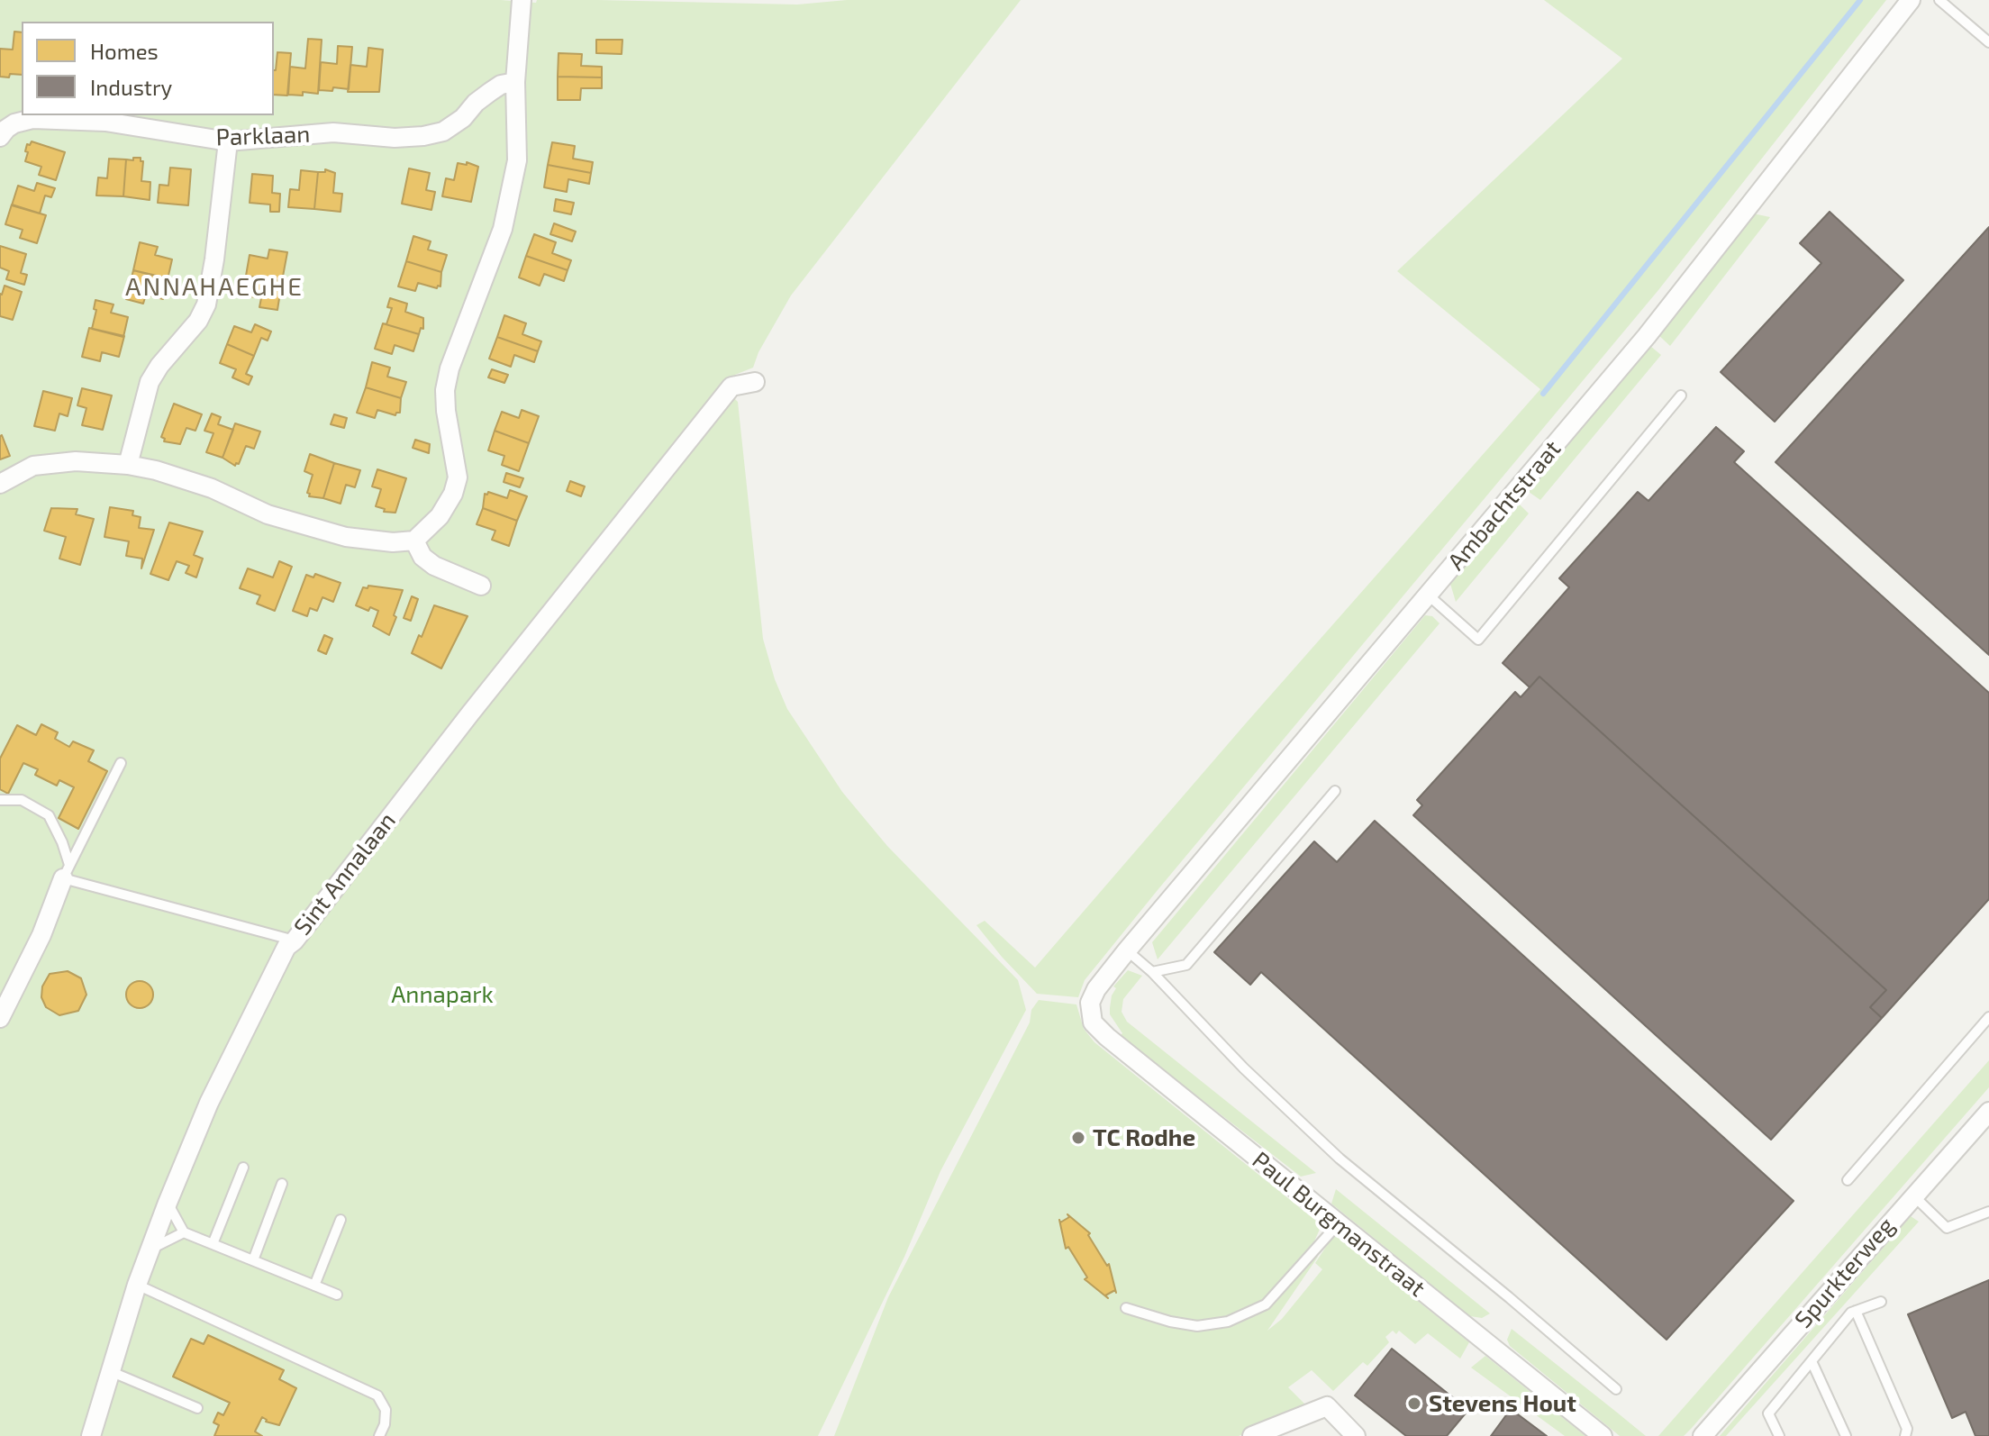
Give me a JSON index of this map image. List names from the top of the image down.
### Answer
{
  "streets": {
    "street": [
      "Parklaan",
      "Ambachtstraat",
      "Sint Annalaan",
      "Paul Burgmanstraat",
      "Spurkterweg"
    ]
  },
  "crossings": [
    ["Ambachtstraat", "Paul Burgmanstraat"]
  ],
  "districts": ["ANNAHAEGHE"],
  "parks": ["Annapark"],
  "places": ["TC Rodhe", "Stevens Hout"],
  "legend": ["Homes", "Industry"]
}
